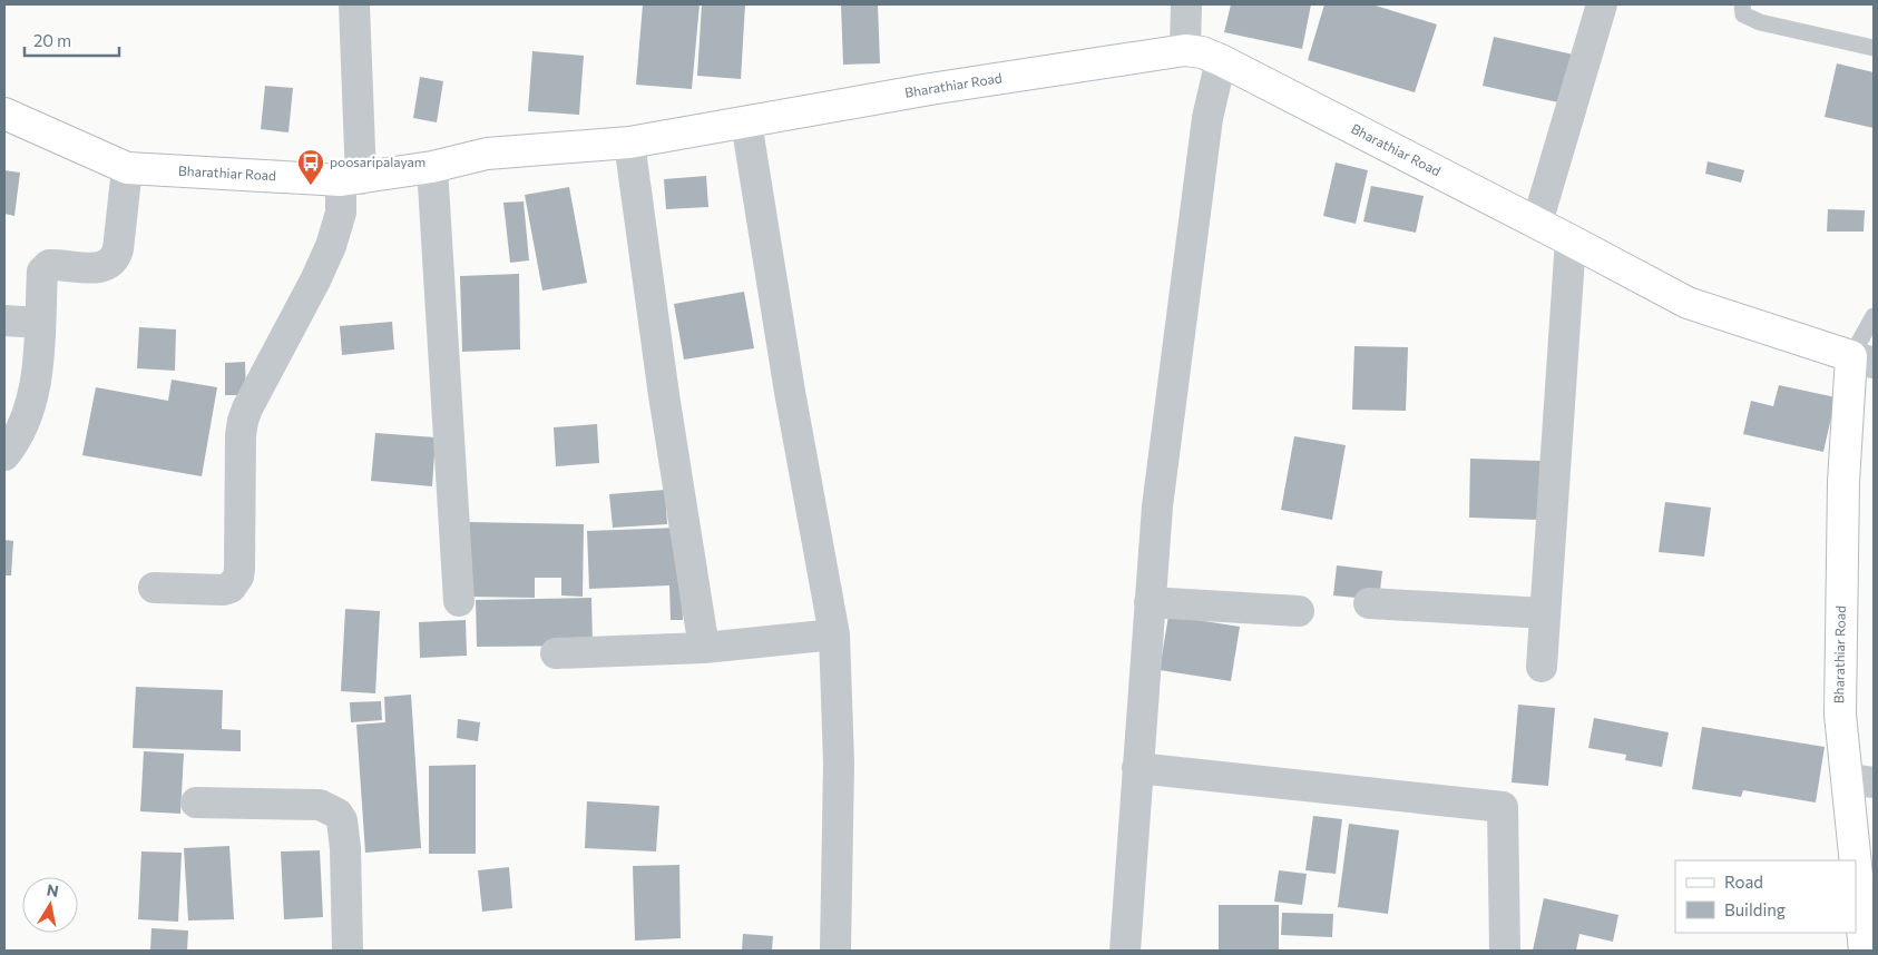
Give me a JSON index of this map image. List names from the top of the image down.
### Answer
{
  "streets": {
    "main road": ["Bharathiar Road"]
  },
  "places": {
    "bus stop": ["poosaripalayam"]
  },
  "legend": ["Road", "Building"],
  "scale_bar": "20 m",
  "north": "top"
}
